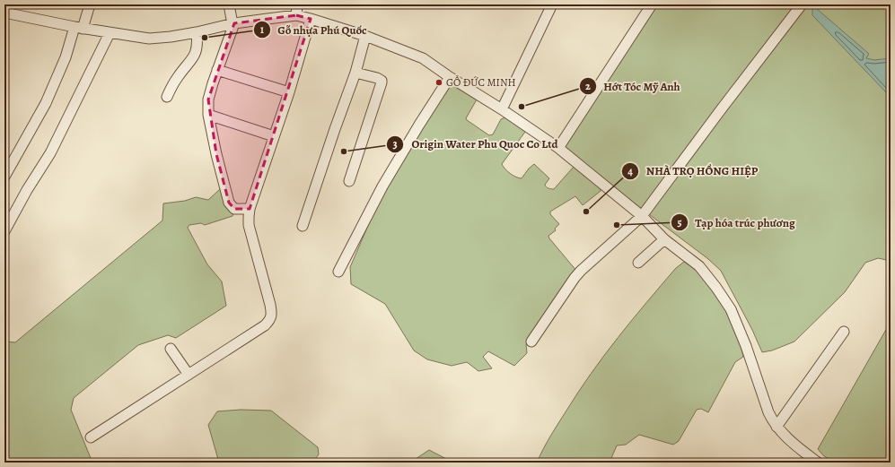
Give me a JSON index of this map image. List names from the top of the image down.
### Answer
{
  "places": [
    "Gỗ nhựa Phú Quốc",
    "GỖ ĐỨC MINH",
    "Hớt Tóc Mỹ Anh",
    "Origin Water Phu Quoc Co Ltd",
    "NHÀ TRỌ HỒNG HIỆP",
    "Tạp hóa trúc phương"
  ]
}
